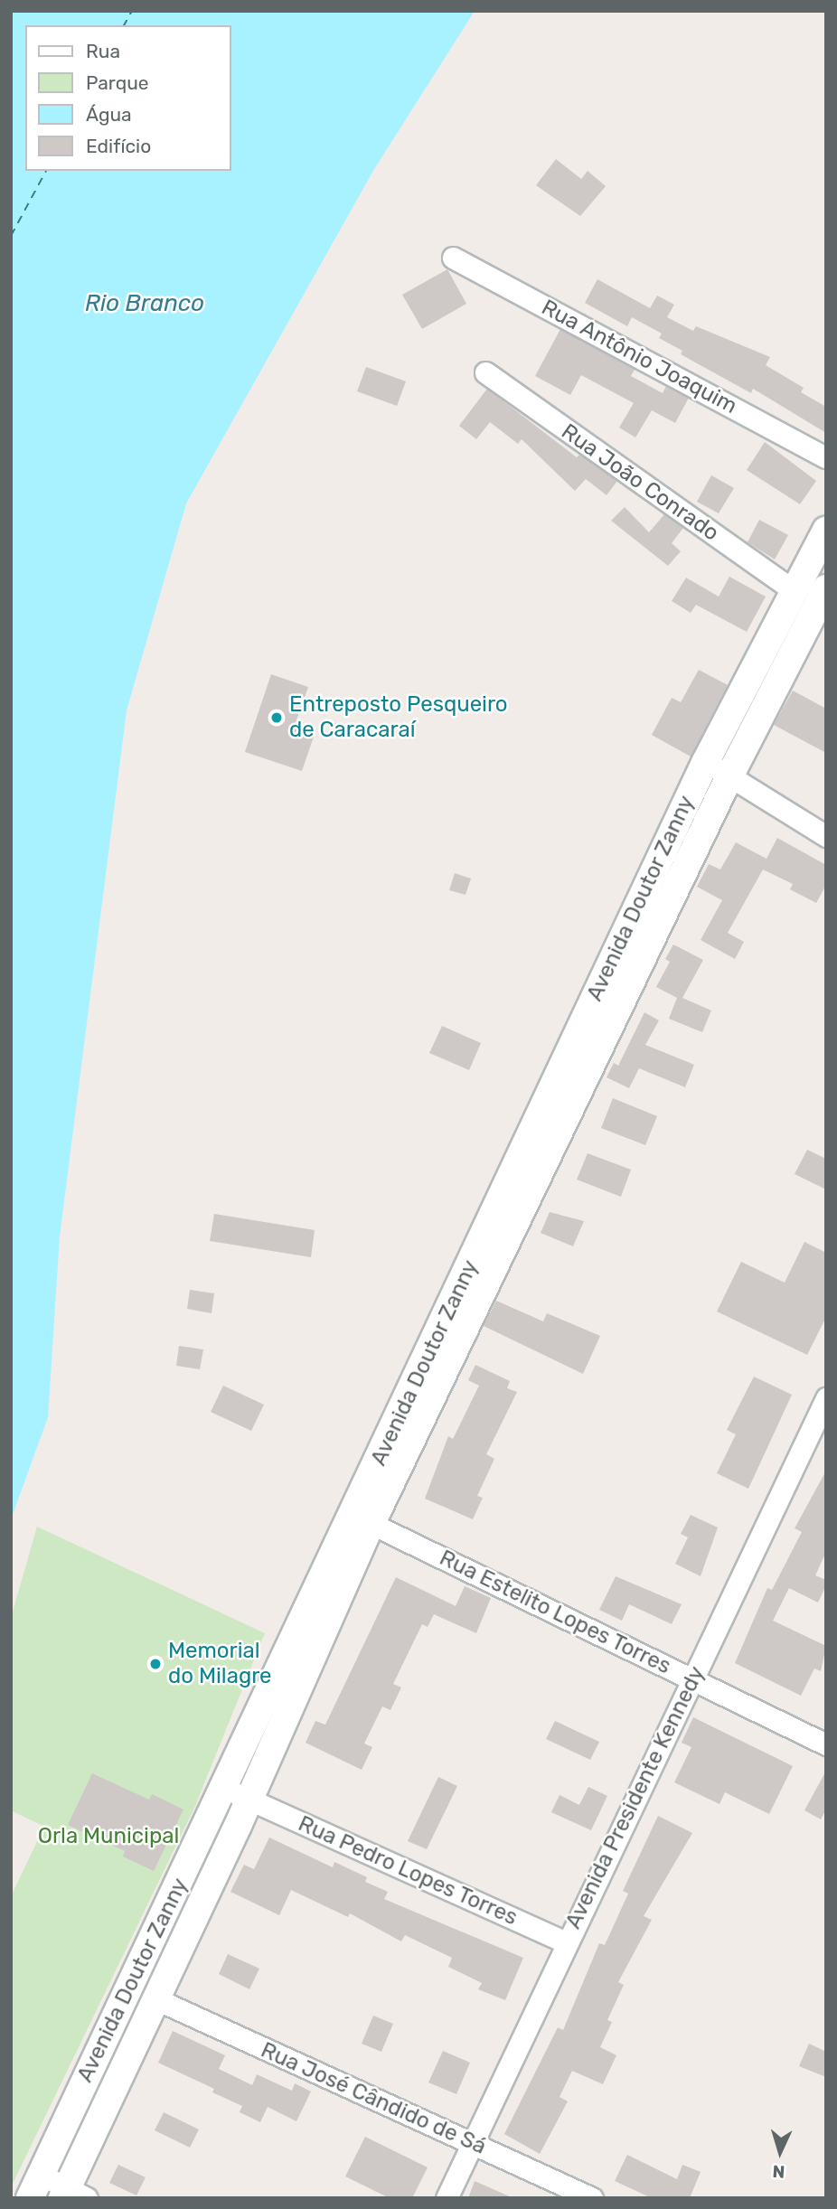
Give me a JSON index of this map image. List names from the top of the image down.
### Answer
{
  "streets": {
    "street": [
      "Rua Antônio Joaquim",
      "Rua João Conrado",
      "Avenida Doutor Zanny",
      "Rua Estelito Lopes Torres",
      "Avenida Presidente Kennedy",
      "Rua Pedro Lopes Torres",
      "Rua José Cândido de Sá"
    ]
  },
  "crossings": [
    ["Rua João Conrado", "Avenida Doutor Zanny"],
    ["Avenida Doutor Zanny", "Rua Estelito Lopes Torres"],
    ["Avenida Doutor Zanny", "Rua Pedro Lopes Torres"],
    ["Avenida Doutor Zanny", "Rua José Cândido de Sá"],
    ["Rua Estelito Lopes Torres", "Avenida Presidente Kennedy"],
    ["Avenida Presidente Kennedy", "Rua Pedro Lopes Torres"],
    ["Avenida Presidente Kennedy", "Rua José Cândido de Sá"]
  ],
  "water": ["Rio Branco"],
  "parks": ["Orla Municipal"],
  "places": ["Entreposto Pesqueiro de Caracaraí", "Memorial do Milagre"],
  "legend": [
    "Rua",
    "Parque",
    "Água",
    "Edifício"
  ],
  "north": "bottom"
}
